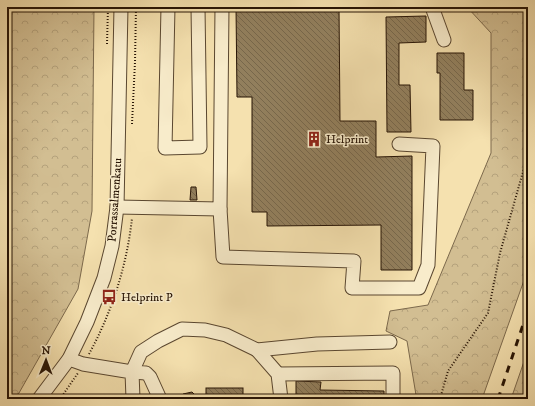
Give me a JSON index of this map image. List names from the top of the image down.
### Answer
{
  "streets": {
    "street": ["Porrassalmenkatu"]
  },
  "places": {
    "building": ["Helprint"],
    "bus stop": ["Helprint P"]
  },
  "north": "top"
}
